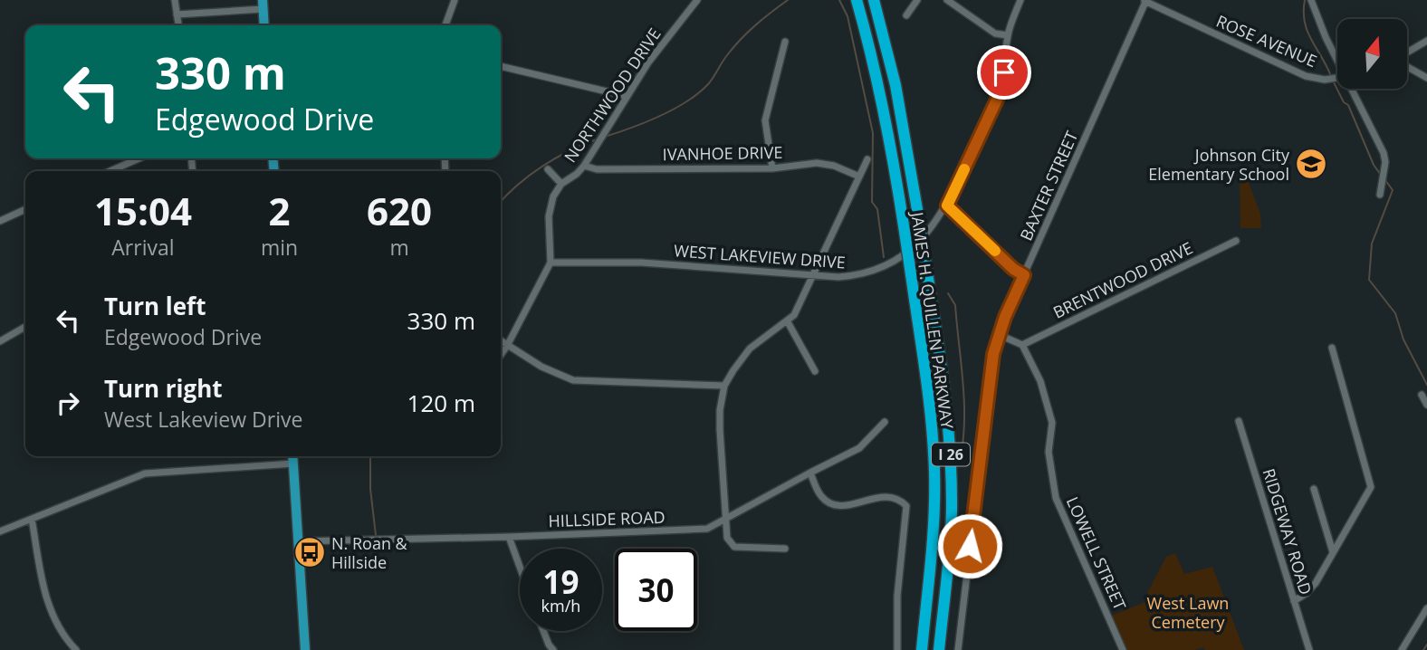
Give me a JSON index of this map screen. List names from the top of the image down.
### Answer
{
  "streets": {
    "highway": ["JAMES H. QUILLEN PARKWAY", "I 26"],
    "street": [
      "ROSE AVENUE",
      "NORTHWOOD DRIVE",
      "IVANHOE DRIVE",
      "BAXTER STREET",
      "WEST LAKEVIEW DRIVE",
      "BRENTWOOD DRIVE",
      "HILLSIDE ROAD",
      "RIDGEWAY ROAD",
      "LOWELL STREET"
    ]
  },
  "crossings": [
    ["ROSE AVENUE", "BAXTER STREET"],
    ["NORTHWOOD DRIVE", "IVANHOE DRIVE"],
    ["NORTHWOOD DRIVE", "WEST LAKEVIEW DRIVE"],
    ["BRENTWOOD DRIVE", "LOWELL STREET"]
  ],
  "parks": ["West Lawn Cemetery"],
  "places": {
    "school or university": ["Johnson City Elementary School"],
    "bus stop": ["N. Roan & Hillside"]
  },
  "north": "top",
  "page": {
    "turn": ["330 m", "Edgewood Drive"],
    "eta": [
      "15:04",
      "Arrival",
      "2",
      "min",
      "620",
      "m"
    ],
    "list": [
      {
        "name": "Turn left",
        "note": "Edgewood Drive",
        "value": "330 m"
      },
      {
        "name": "Turn right",
        "note": "West Lakeview Drive",
        "value": "120 m"
      }
    ],
    "speed": "19 km/h",
    "limit": "30"
  }
}
